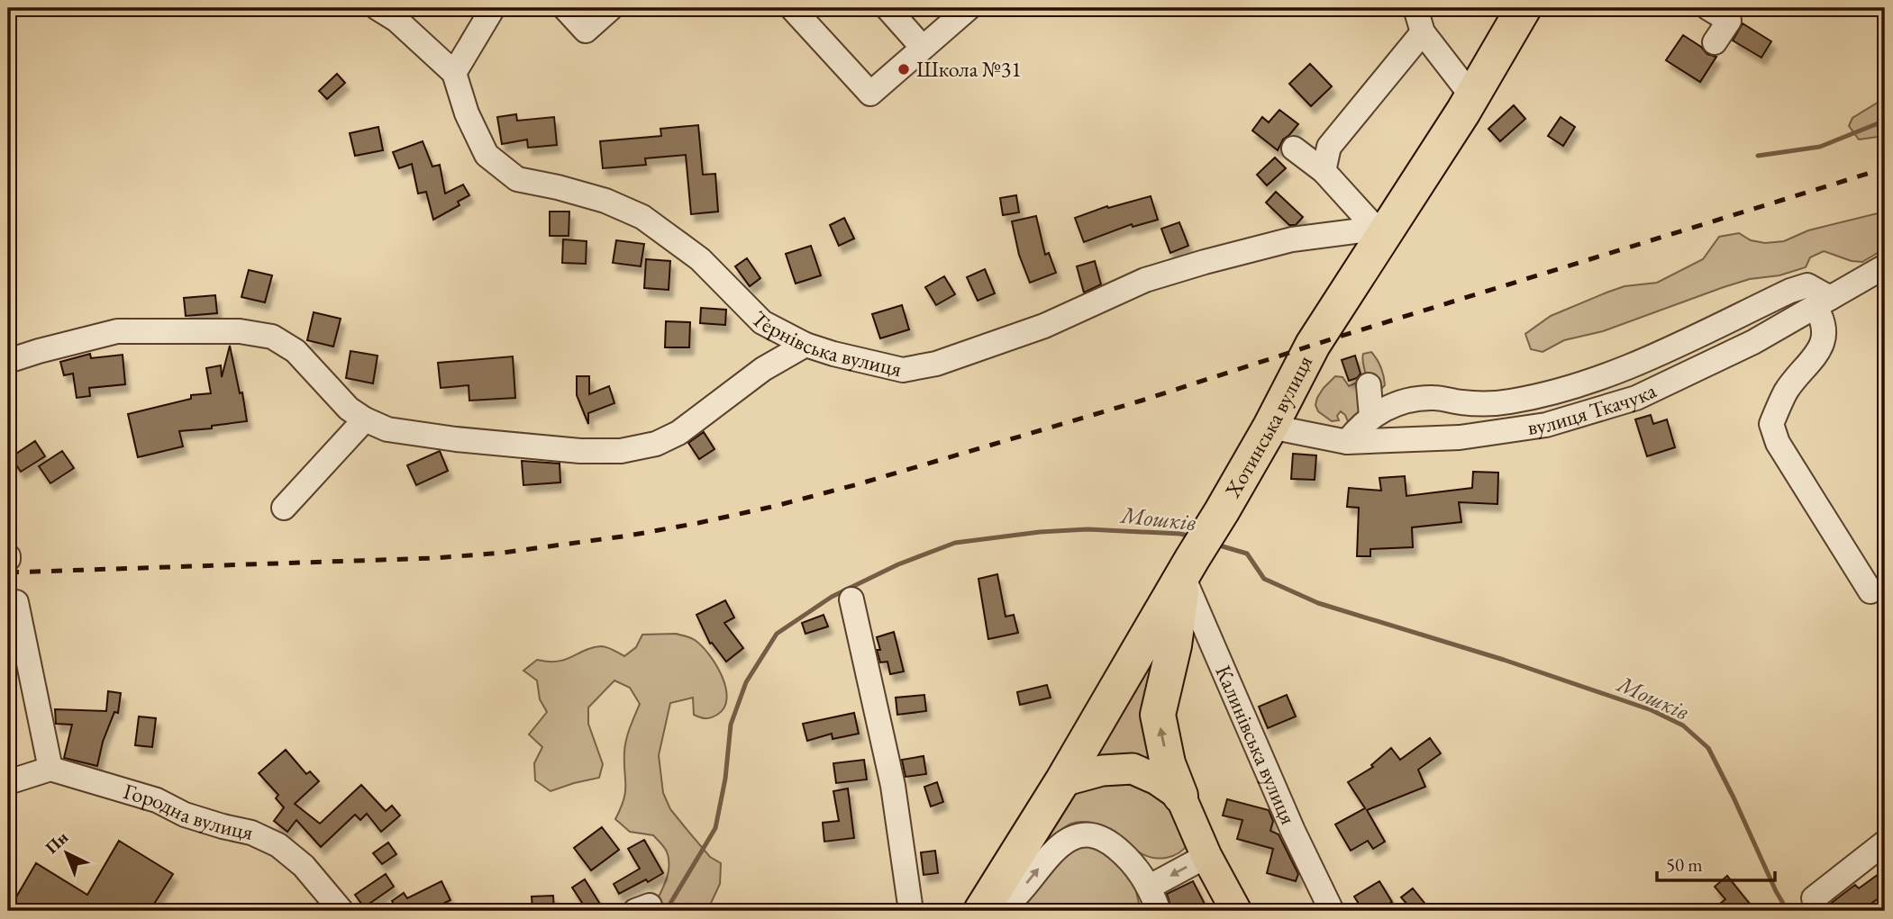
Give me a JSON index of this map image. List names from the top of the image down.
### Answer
{
  "streets": {
    "highway": ["Хотинська вулиця"],
    "street": [
      "Тернівська вулиця",
      "вулиця Ткачука",
      "Калинівська вулиця",
      "Городна вулиця"
    ]
  },
  "crossings": [
    ["Тернівська вулиця", "Хотинська вулиця"],
    ["вулиця Ткачука", "Хотинська вулиця"],
    ["Хотинська вулиця", "Калинівська вулиця"]
  ],
  "water": ["Мошків"],
  "places": ["Школа №31"],
  "scale_bar": "50 m",
  "north": "top left"
}
